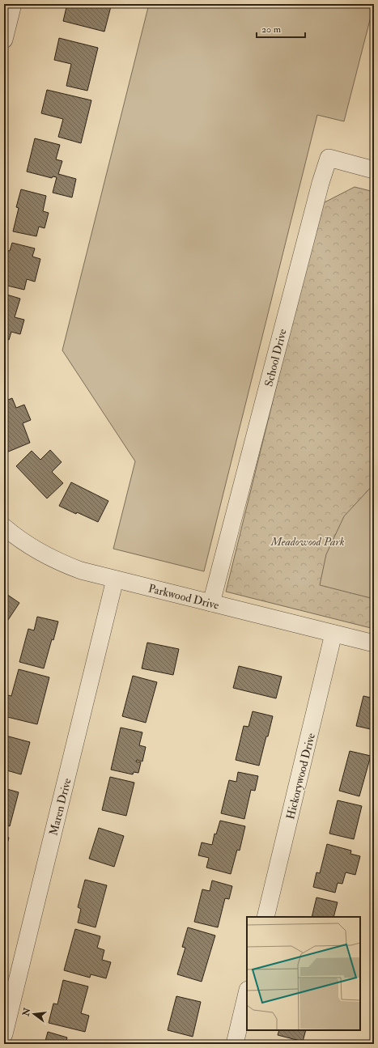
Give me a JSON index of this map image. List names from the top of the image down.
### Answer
{
  "streets": {
    "street": [
      "School Drive",
      "Parkwood Drive",
      "Hickorywood Drive",
      "Maren Drive"
    ]
  },
  "crossings": [
    ["School Drive", "Parkwood Drive"],
    ["Parkwood Drive", "Hickorywood Drive"],
    ["Parkwood Drive", "Maren Drive"]
  ],
  "parks": ["Meadowood Park"],
  "scale_bar": "20 m",
  "north": "left"
}
